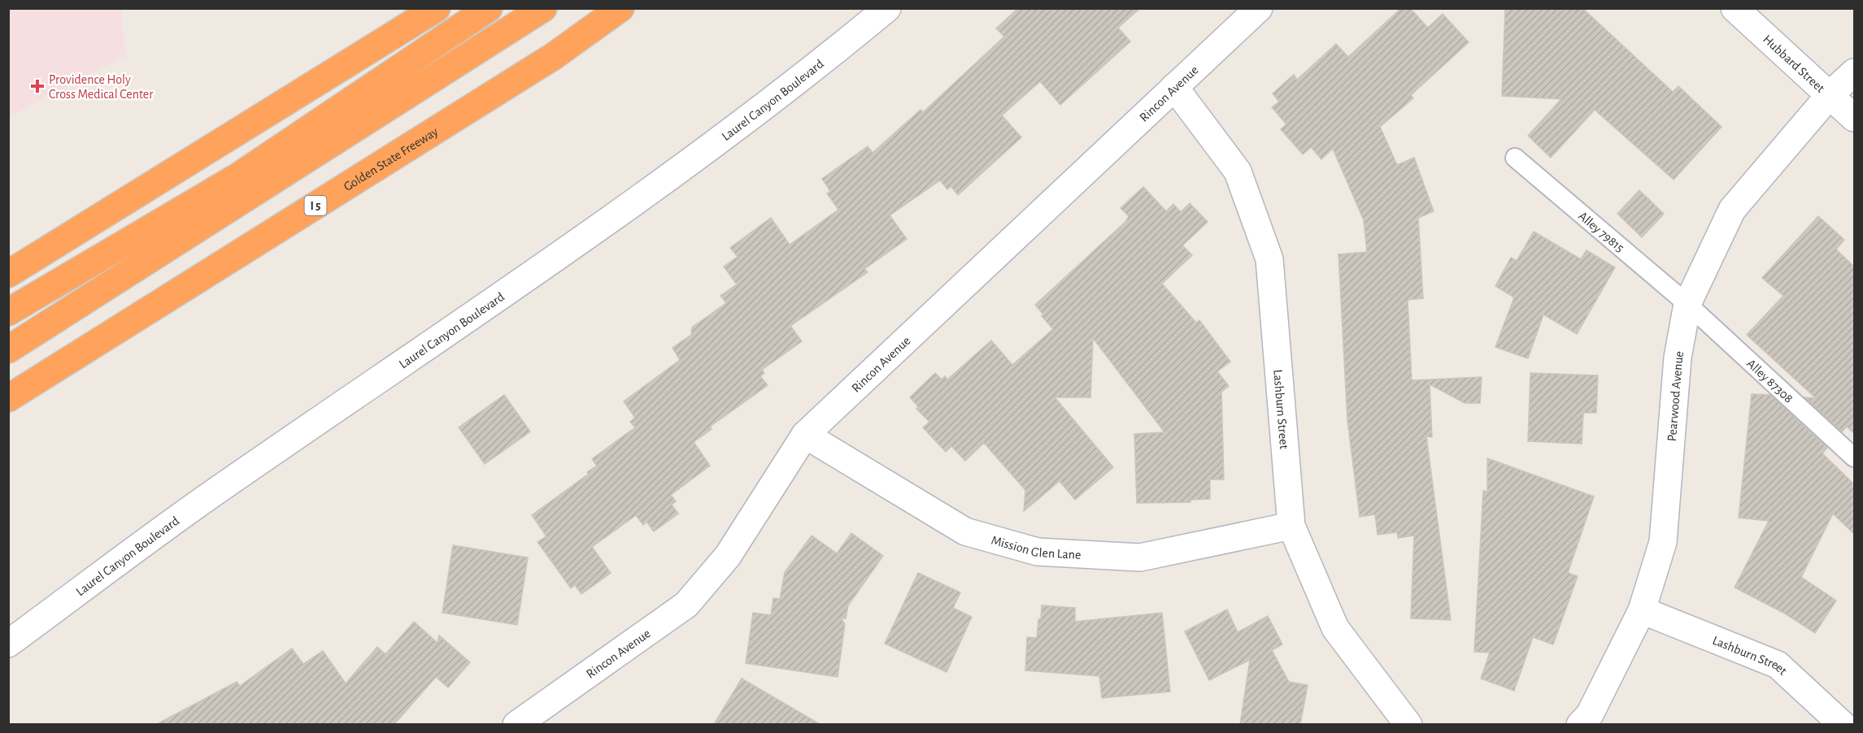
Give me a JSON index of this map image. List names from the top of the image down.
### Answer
{
  "streets": {
    "highway": ["Golden State Freeway", "I 5"],
    "street": [
      "Hubbard Street",
      "Rincon Avenue",
      "Laurel Canyon Boulevard",
      "Pearwood Avenue",
      "Lashburn Street",
      "Mission Glen Lane"
    ],
    "lane": ["Alley 79815", "Alley 87308"]
  },
  "crossings": [
    ["Hubbard Street", "Pearwood Avenue"],
    ["Rincon Avenue", "Lashburn Street"],
    ["Rincon Avenue", "Mission Glen Lane"],
    ["Alley 79815", "Alley 87308"],
    ["Alley 79815", "Pearwood Avenue"],
    ["Alley 87308", "Pearwood Avenue"],
    ["Pearwood Avenue", "Lashburn Street"],
    ["Lashburn Street", "Mission Glen Lane"]
  ],
  "places": {
    "health": ["Providence Holy Cross Medical Center"]
  }
}
